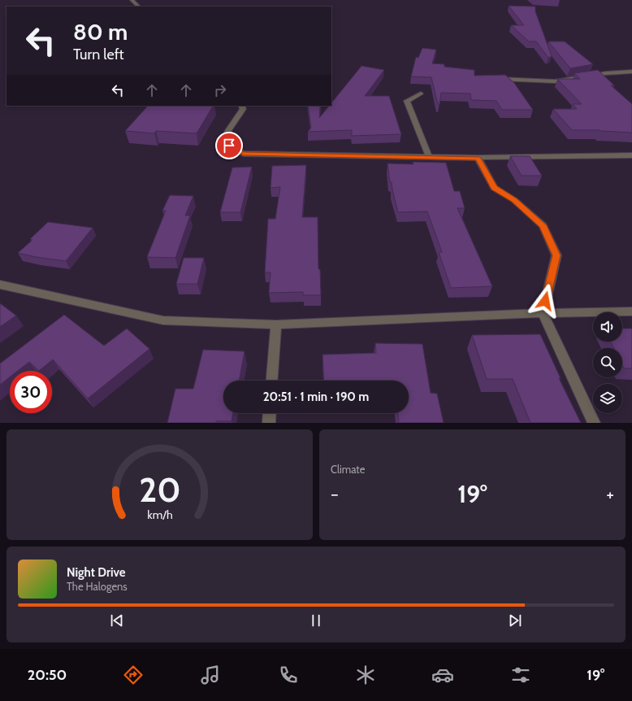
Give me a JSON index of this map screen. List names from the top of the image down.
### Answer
{
  "page": {
    "turn": ["80 m", "Turn left"],
    "limit": "30",
    "trip": "20:51 · 1 min · 190 m",
    "tile": "Climate",
    "heat": ["−", "19°", "+"],
    "song": ["Night Drive", "The Halogens"],
    "tabs": ["20:50", "19°"],
    "gauge": ["20", "km/h"]
  }
}
